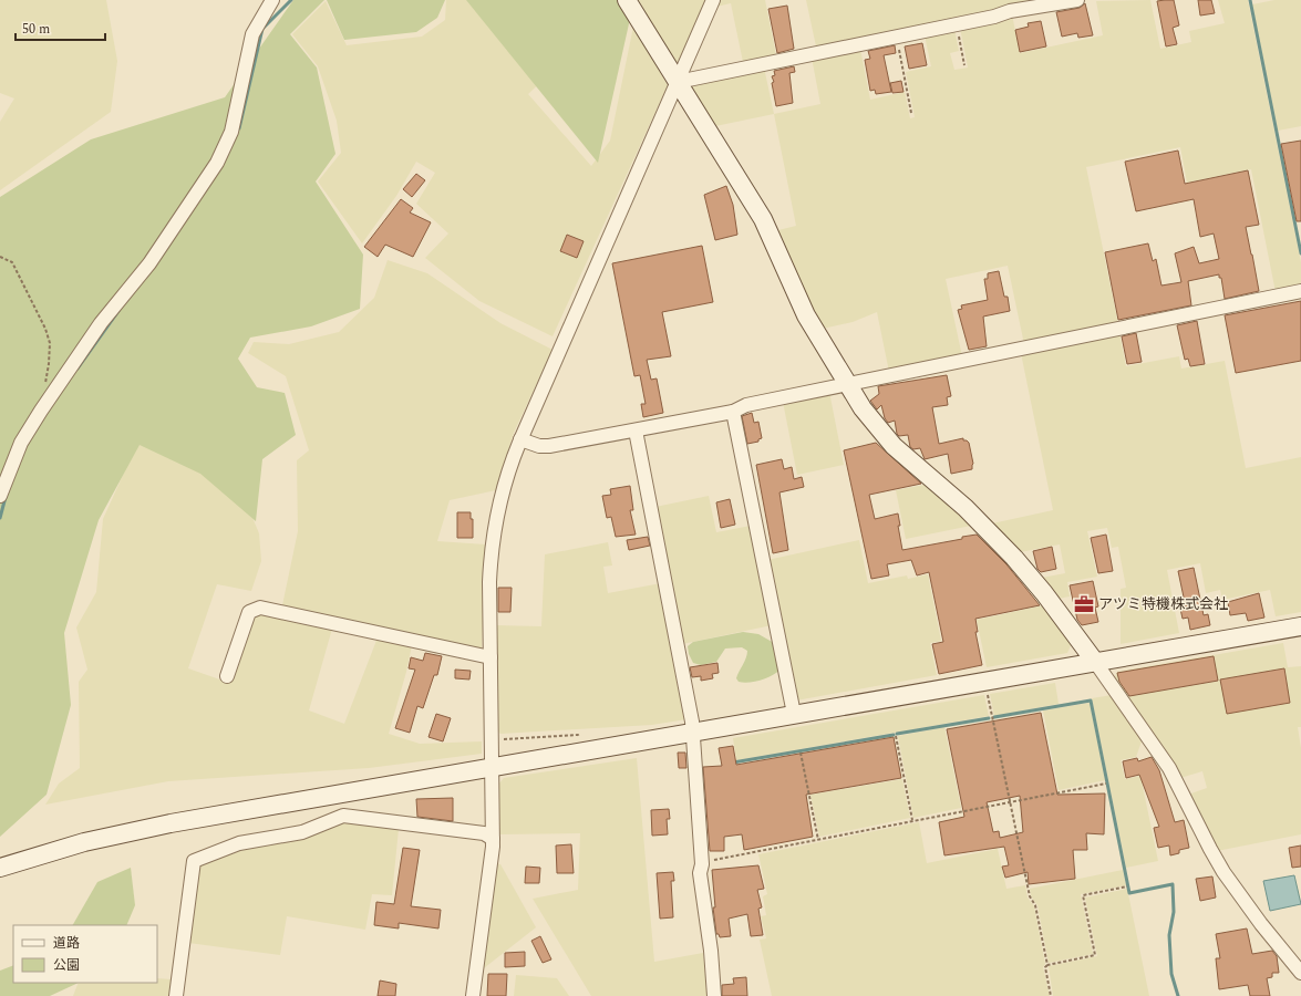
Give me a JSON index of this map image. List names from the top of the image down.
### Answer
{
  "places": {
    "office": ["アツミ特機株式会社"]
  },
  "legend": ["道路", "公園"],
  "scale_bar": "50 m"
}
